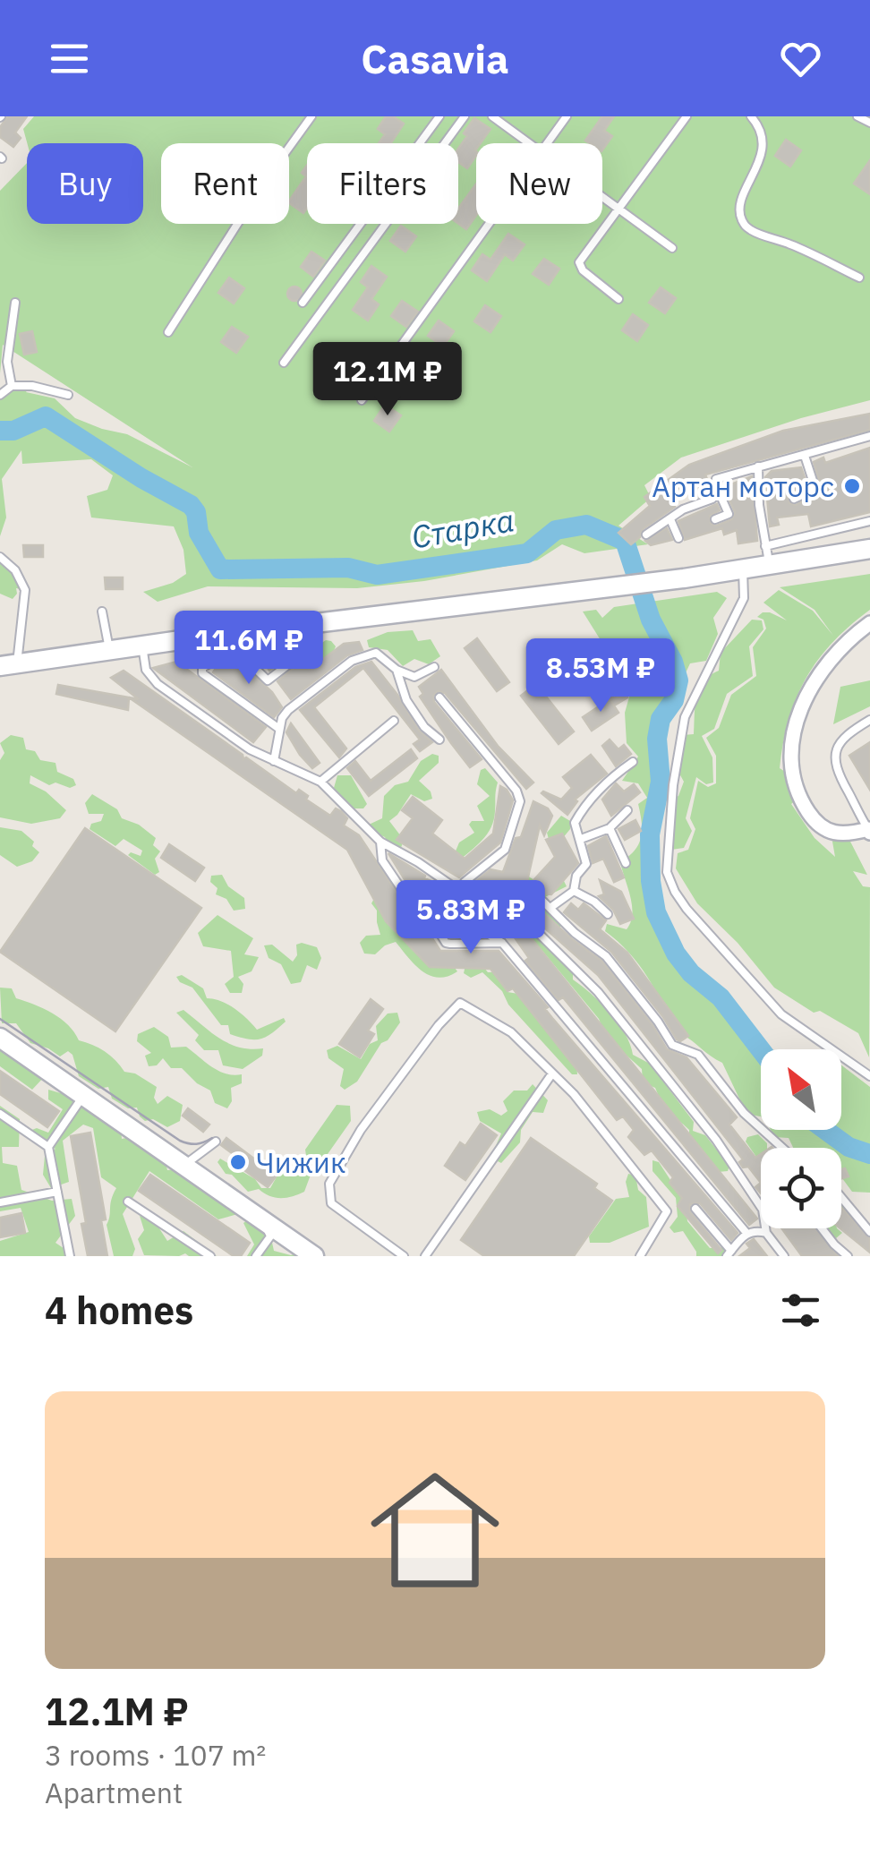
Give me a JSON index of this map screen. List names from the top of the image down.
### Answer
{
  "water": ["Старка"],
  "places": ["Артан моторс", "Чижик"],
  "north": "top left",
  "page": {
    "header": "Casavia",
    "chip": [
      "Buy",
      "Rent",
      "Filters",
      "New"
    ],
    "price": [
      "12.1M ₽",
      "11.6M ₽",
      "8.53M ₽",
      "5.83M ₽"
    ],
    "heading": "4 homes",
    "list": [
      {
        "name": "12.1M ₽",
        "note": "3 rooms · 107 m² · Apartment"
      }
    ]
  }
}
